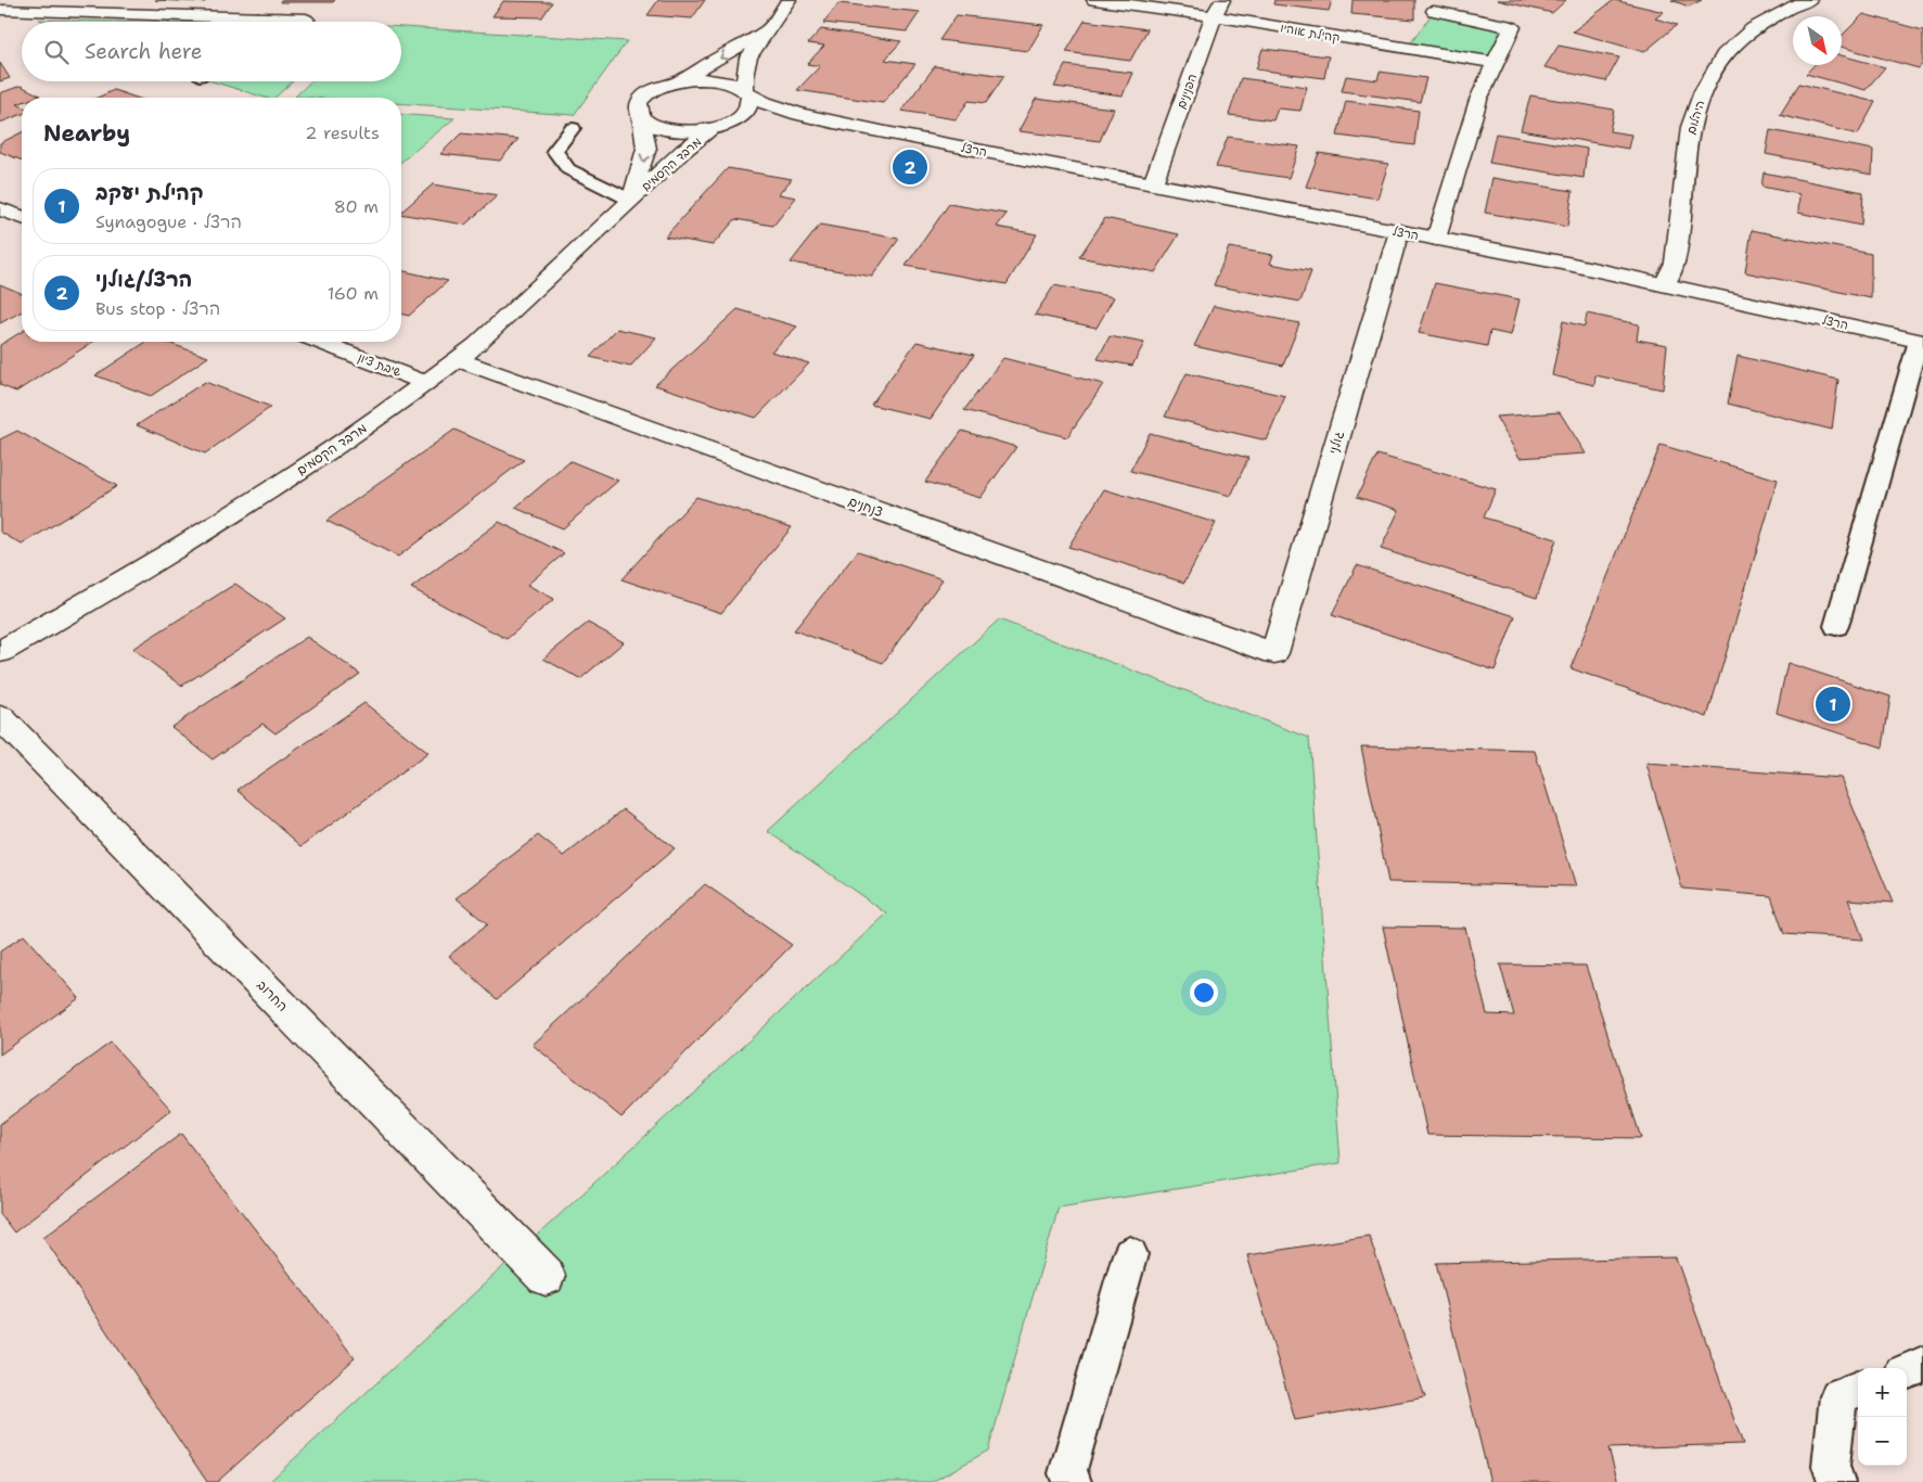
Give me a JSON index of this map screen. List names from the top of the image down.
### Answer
{
  "streets": {
    "street": [
      "קהילת אוהיו",
      "הפנינים",
      "היהלום",
      "הרצל",
      "מרבד הקסמים",
      "שיבת ציון",
      "גולני",
      "צנחנים",
      "החרוב"
    ]
  },
  "crossings": [
    ["קהילת אוהיו", "הפנינים"],
    ["הפנינים", "הרצל"],
    ["היהלום", "הרצל"],
    ["הרצל", "מרבד הקסמים"],
    ["הרצל", "גולני"],
    ["מרבד הקסמים", "שיבת ציון"],
    ["מרבד הקסמים", "צנחנים"],
    ["גולני", "צנחנים"]
  ],
  "north": "bottom right",
  "page": {
    "search": "Search here",
    "heading": ["Nearby", "2 results"],
    "pins": ["2", "1"],
    "list": [
      {
        "mark": "1",
        "name": "קהילת יעקב",
        "note": "Synagogue · הרצל",
        "value": "80 m"
      },
      {
        "mark": "2",
        "name": "הרצל/גולני",
        "note": "Bus stop · הרצל",
        "value": "160 m"
      }
    ],
    "map_buttons": ["+", "−"]
  }
}
